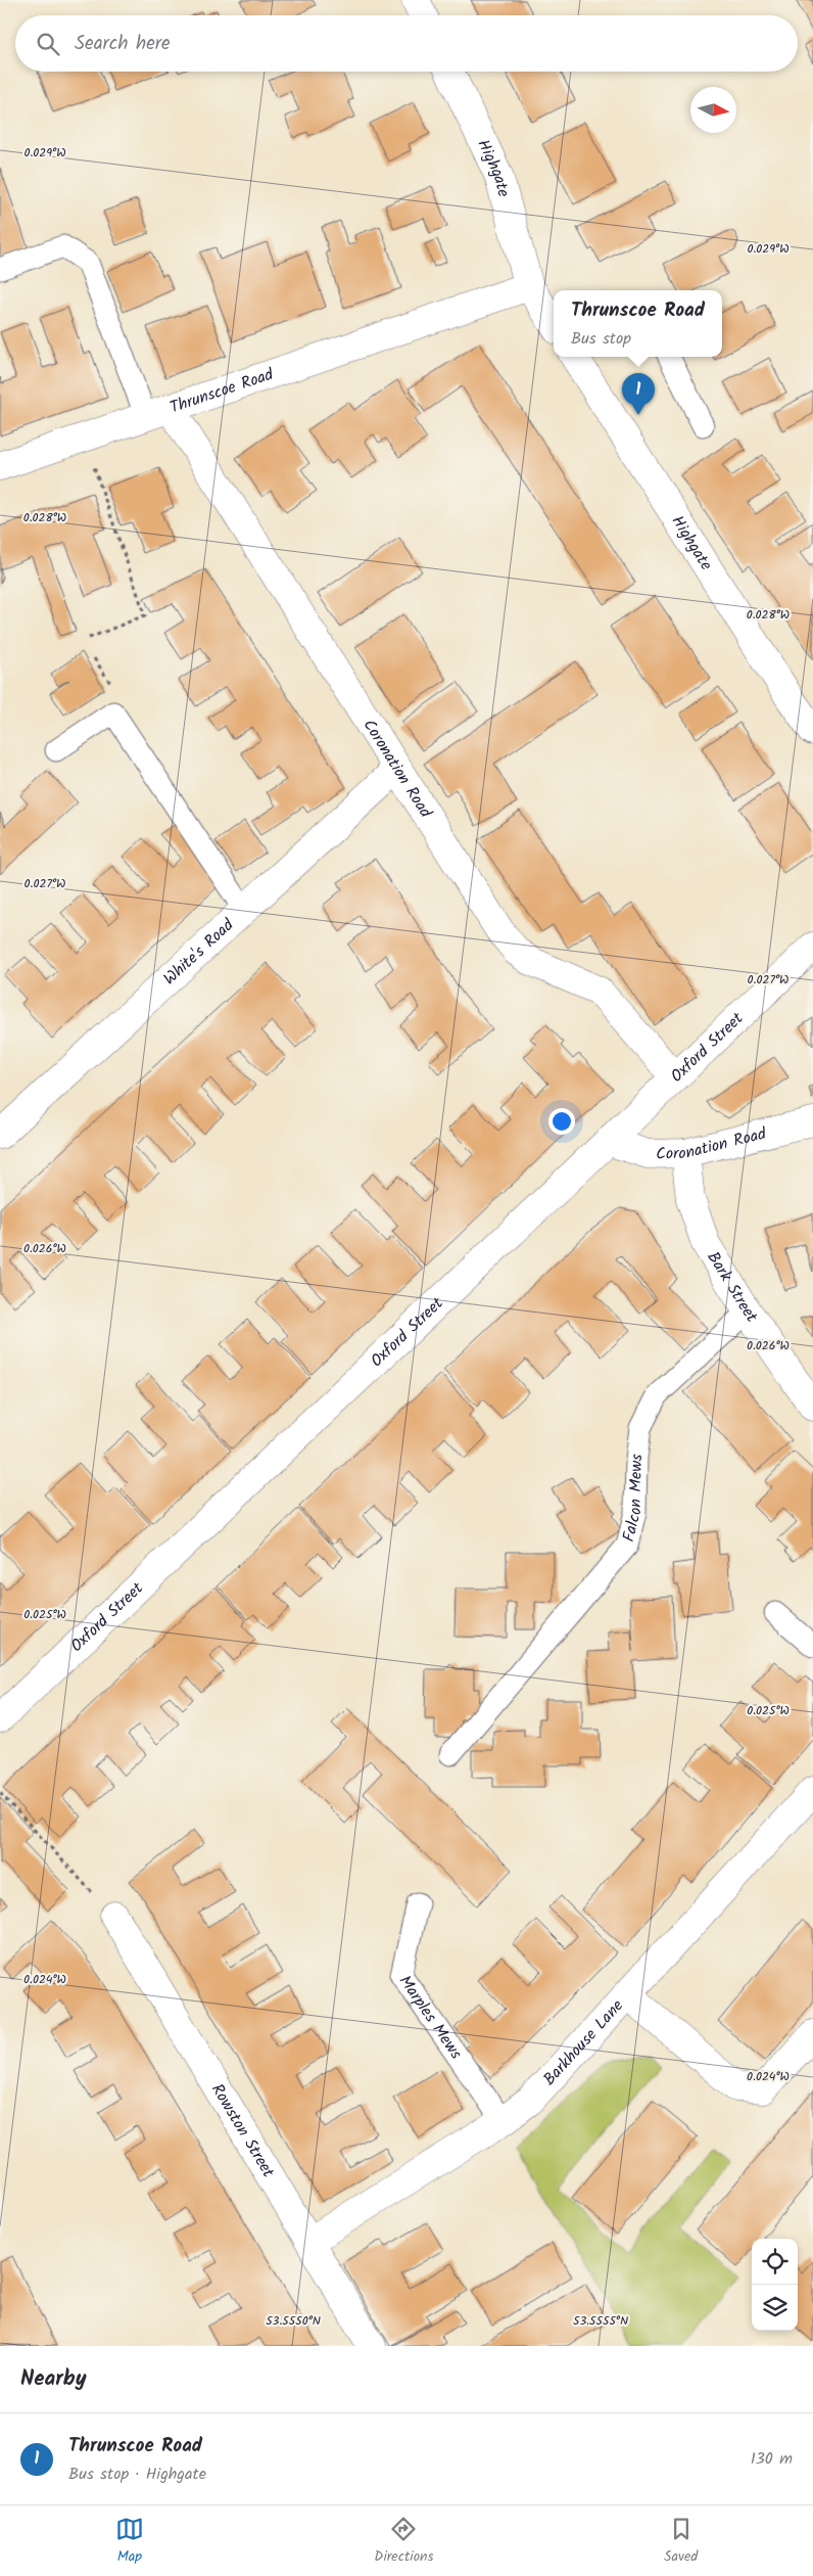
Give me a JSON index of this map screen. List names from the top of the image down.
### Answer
{
  "streets": {
    "street": [
      "Highgate",
      "Thrunscoe Road",
      "Coronation Road",
      "White's Road",
      "Oxford Street",
      "Bark Street",
      "Barkhouse Lane",
      "Rowston Street"
    ],
    "lane": ["Falcon Mews", "Marples Mews"]
  },
  "crossings": [
    ["Highgate", "Thrunscoe Road"],
    ["Thrunscoe Road", "Coronation Road"],
    ["Coronation Road", "White's Road"],
    ["Coronation Road", "Oxford Street"],
    ["Coronation Road", "Bark Street"],
    ["Bark Street", "Falcon Mews"],
    ["Marples Mews", "Barkhouse Lane"],
    ["Barkhouse Lane", "Rowston Street"]
  ],
  "north": "right",
  "page": {
    "search": "Search here",
    "popup": ["Thrunscoe Road", "Bus stop"],
    "pins": "1",
    "heading": "Nearby",
    "list": [
      {
        "mark": "1",
        "name": "Thrunscoe Road",
        "note": "Bus stop · Highgate",
        "value": "130 m"
      }
    ],
    "nav": ["Map", "Directions", "Saved"]
  },
  "coordinates": [
    "0.029°W",
    "0.028°W",
    "0.027°W",
    "0.026°W",
    "0.025°W",
    "0.024°W",
    "53.5550°N",
    "53.5555°N"
  ]
}
